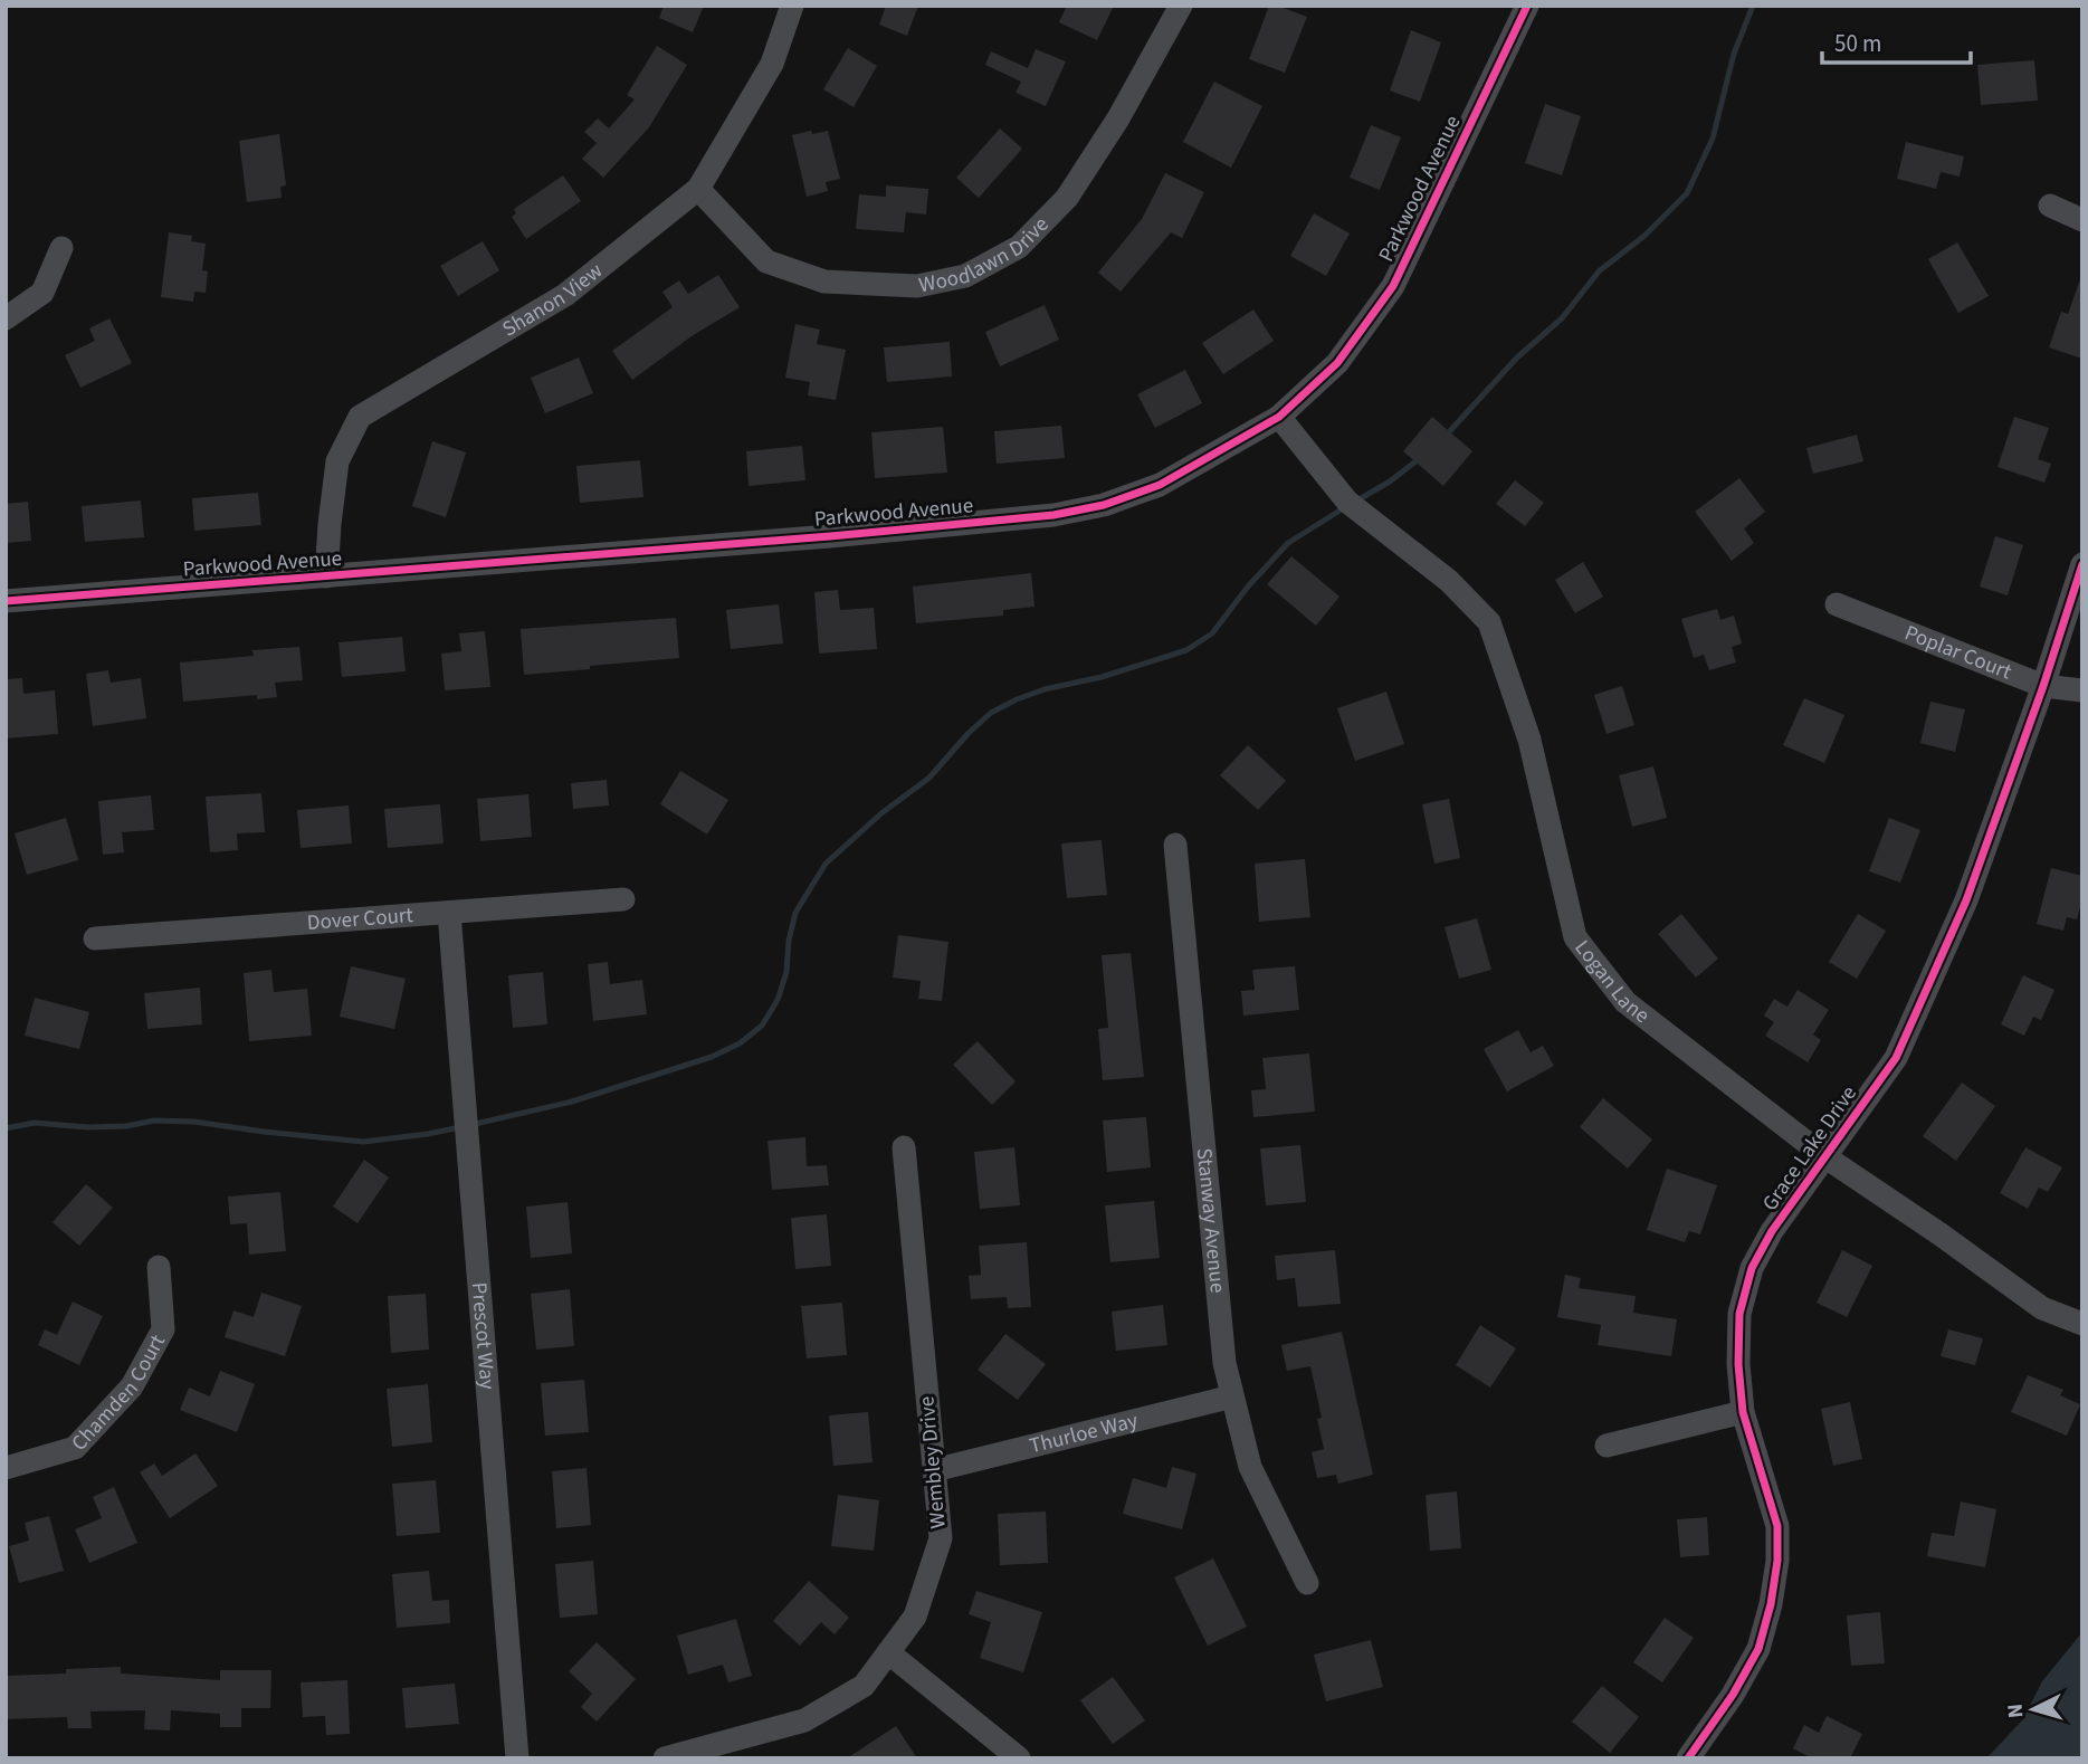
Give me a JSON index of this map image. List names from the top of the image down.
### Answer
{
  "streets": {
    "street": [
      "Parkwood Avenue",
      "Woodlawn Drive",
      "Shanon View",
      "Poplar Court",
      "Dover Court",
      "Logan Lane",
      "Grace Lake Drive",
      "Stanway Avenue",
      "Prescot Way",
      "Chamden Court",
      "Thurloe Way",
      "Wembley Drive"
    ]
  },
  "crossings": [
    ["Parkwood Avenue", "Shanon View"],
    ["Parkwood Avenue", "Logan Lane"],
    ["Woodlawn Drive", "Shanon View"],
    ["Poplar Court", "Grace Lake Drive"],
    ["Dover Court", "Prescot Way"],
    ["Logan Lane", "Grace Lake Drive"],
    ["Stanway Avenue", "Thurloe Way"],
    ["Thurloe Way", "Wembley Drive"]
  ],
  "scale_bar": "50 m",
  "north": "left"
}
